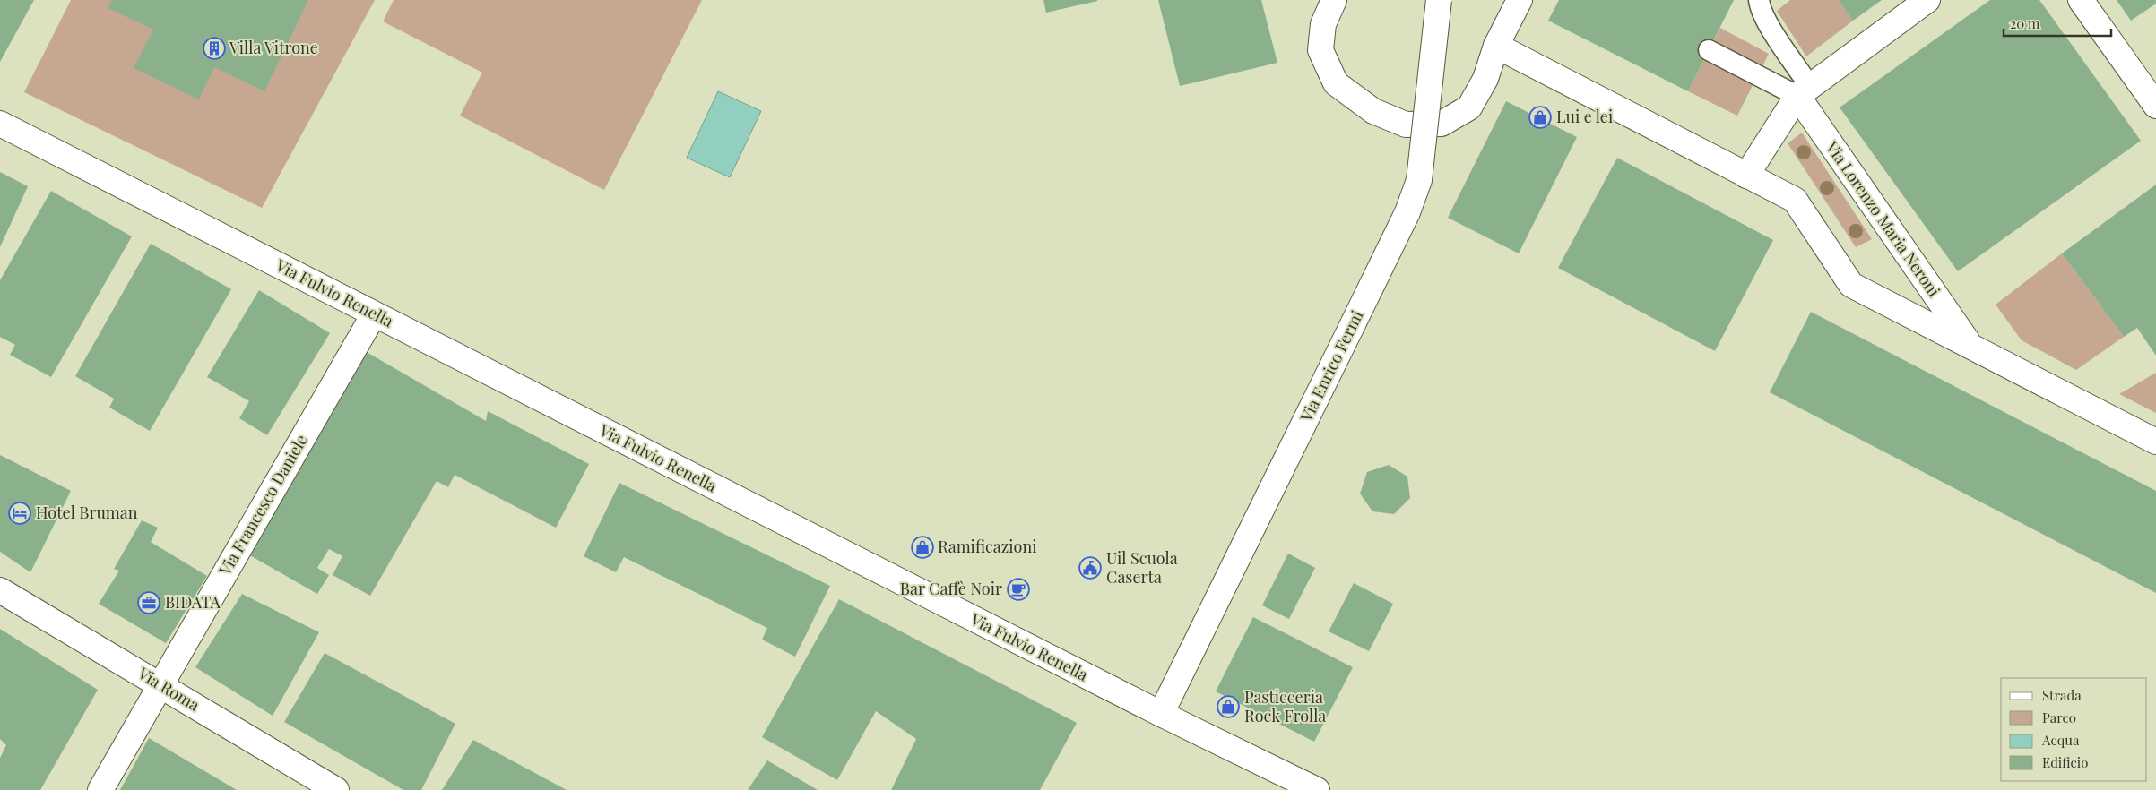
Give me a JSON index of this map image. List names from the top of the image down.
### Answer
{
  "streets": {
    "street": [
      "Via Lorenzo Maria Neroni",
      "Via Fulvio Renella",
      "Via Enrico Fermi",
      "Via Francesco Daniele",
      "Via Roma"
    ]
  },
  "crossings": [
    ["Via Fulvio Renella", "Via Enrico Fermi"],
    ["Via Fulvio Renella", "Via Francesco Daniele"],
    ["Via Francesco Daniele", "Via Roma"]
  ],
  "places": {
    "building": ["Villa Vitrone"],
    "shop": ["Lui e lei", "Ramificazioni", "Pasticceria Rock Frolla"],
    "hotel": ["Hotel Bruman"],
    "public building": ["Uil Scuola Caserta"],
    "cafe": ["Bar Caffè Noir"],
    "office": ["BIDATA"]
  },
  "legend": [
    "Strada",
    "Parco",
    "Acqua",
    "Edificio"
  ],
  "scale_bar": "20 m"
}
